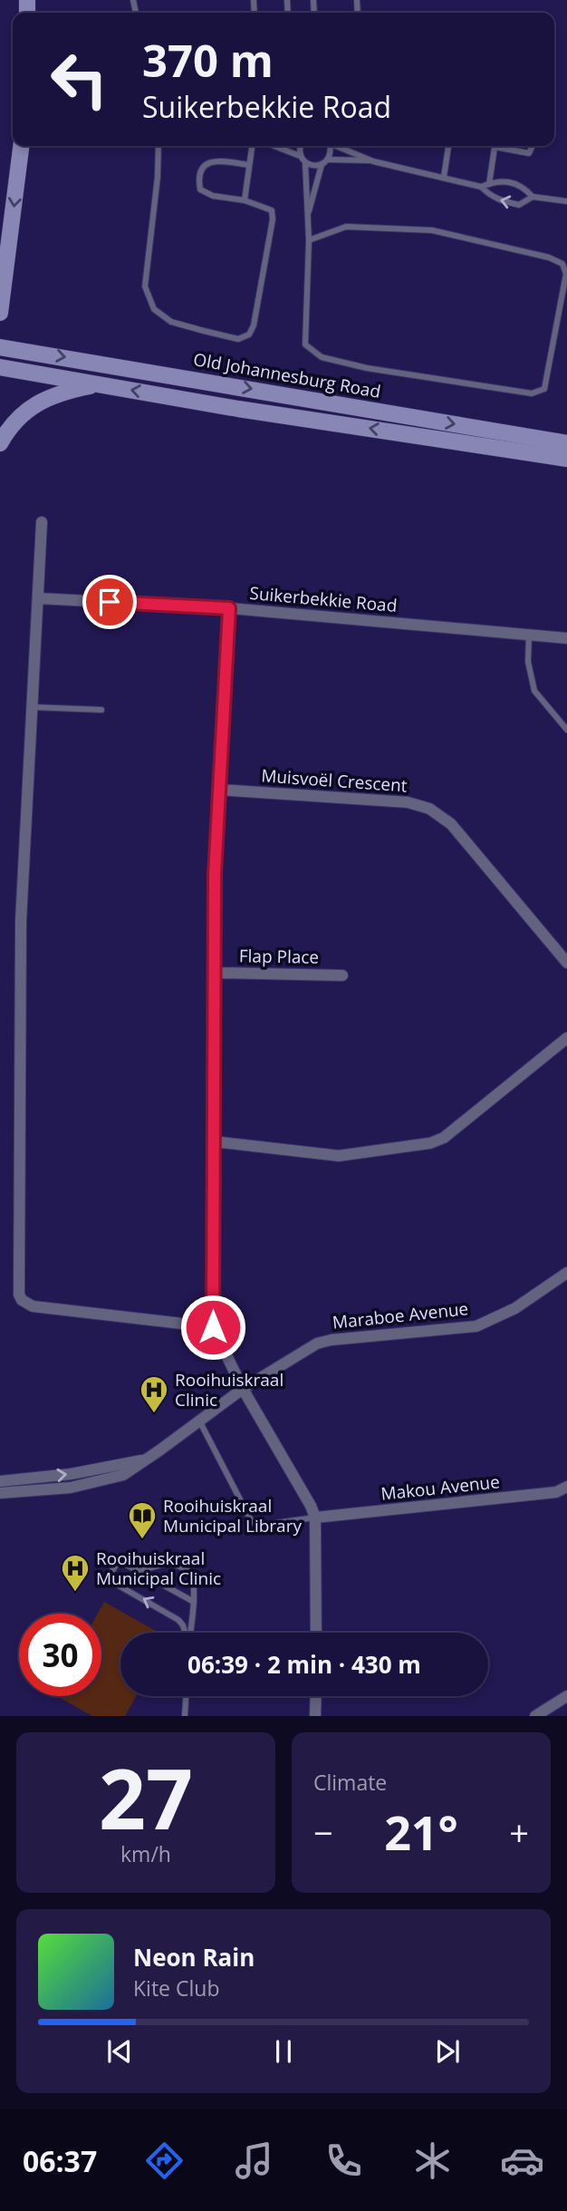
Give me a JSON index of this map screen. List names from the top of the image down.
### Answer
{
  "streets": {
    "main road": ["Old Johannesburg Road"],
    "street": [
      "Suikerbekkie Road",
      "Muisvoël Crescent",
      "Flap Place",
      "Maraboe Avenue",
      "Makou Avenue"
    ]
  },
  "places": {
    "hospital": ["Rooihuiskraal Clinic", "Rooihuiskraal Municipal Clinic"],
    "library": ["Rooihuiskraal Municipal Library"]
  },
  "page": {
    "turn": ["370 m", "Suikerbekkie Road"],
    "limit": "30",
    "trip": "06:39 · 2 min · 430 m",
    "tile": [
      ["27", "km/h"],
      "Climate"
    ],
    "heat": ["−", "21°", "+"],
    "song": ["Neon Rain", "Kite Club"],
    "tabs": "06:37"
  }
}
